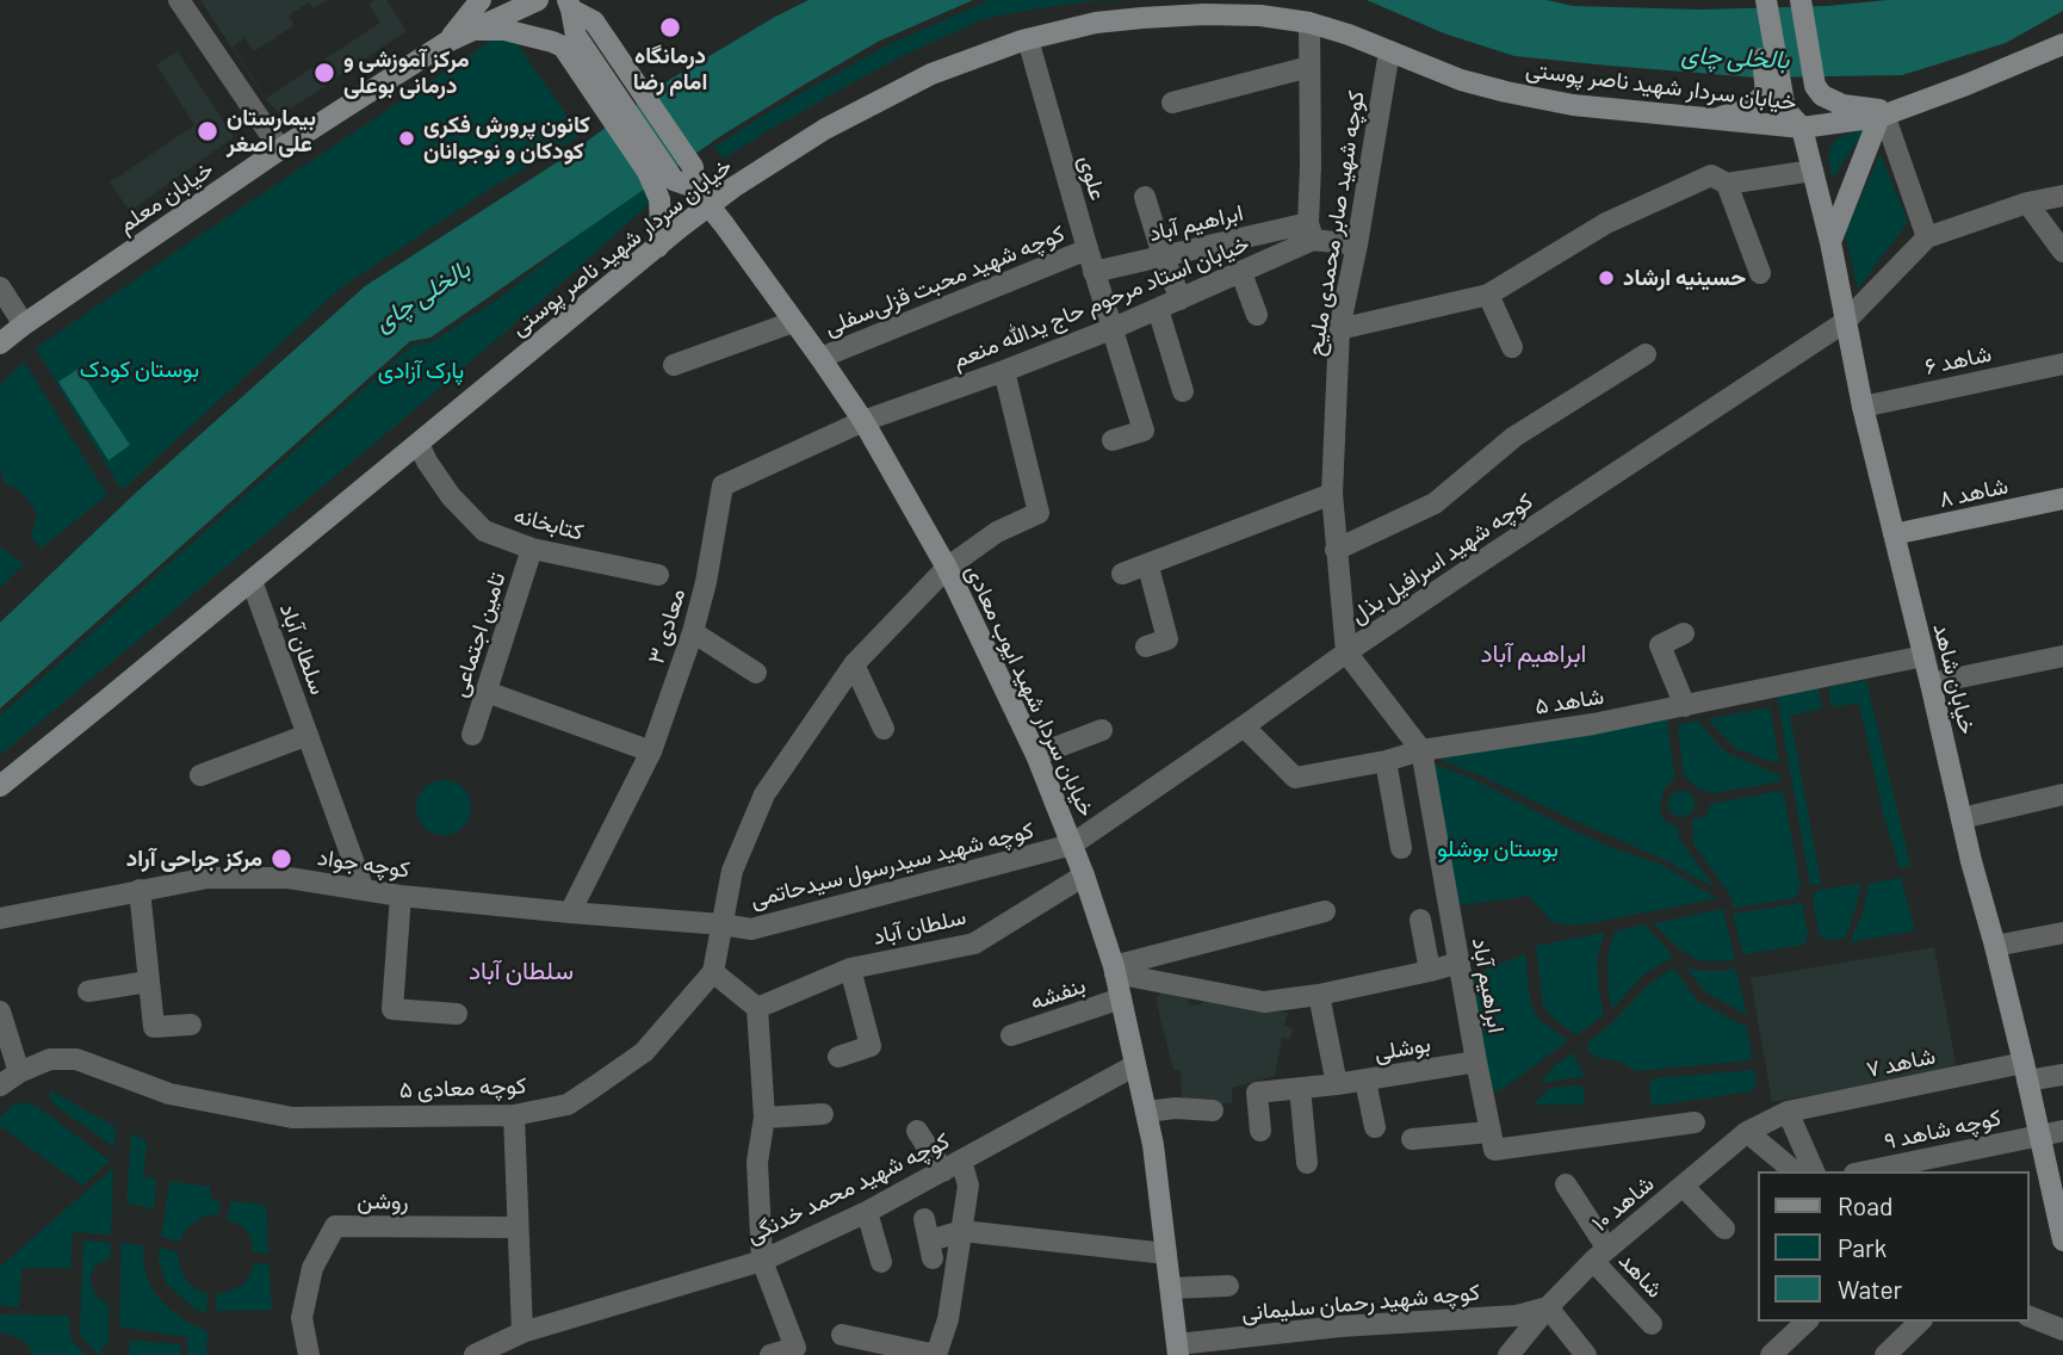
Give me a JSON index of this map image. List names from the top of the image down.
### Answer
{
  "streets": {
    "main road": [
      "خیابان سردار شهید ناصر پوستی",
      "خیابان معلم",
      "شاهد ۸",
      "خیابان شاهد",
      "خیابان سردار شهید ایوب معادی"
    ],
    "street": [
      "علوی",
      "ابراهیم آباد",
      "کوچه شهید صابر محمدی ملیح",
      "کوچه شهید محبت قزلی‌سفلی",
      "خیابان استاد مرحوم حاج یدالله منعم",
      "شاهد ۶",
      "کتابخانه",
      "کوچه شهید اسرافیل بذل",
      "معادی ۳",
      "تامین اجتماعی",
      "سلطان آباد",
      "شاهد ۵",
      "کوچه جواد",
      "کوچه شهید سیدرسول سیدحاتمی",
      "بنفشه",
      "بوشلی",
      "شاهد ۷",
      "کوچه معادی ۵",
      "کوچه شاهد ۹",
      "کوچه شهید محمد خدنگی",
      "روشن",
      "شاهد ۱۰",
      "شاهد",
      "کوچه شهید رحمان سلیمانی"
    ]
  },
  "crossings": [
    ["خیابان سردار شهید ناصر پوستی", "علوی"],
    ["خیابان سردار شهید ناصر پوستی", "کوچه شهید صابر محمدی ملیح"],
    ["خیابان سردار شهید ناصر پوستی", "کتابخانه"],
    ["خیابان سردار شهید ناصر پوستی", "سلطان آباد"],
    ["خیابان سردار شهید ناصر پوستی", "خیابان شاهد"],
    ["خیابان سردار شهید ناصر پوستی", "خیابان سردار شهید ایوب معادی"],
    ["علوی", "ابراهیم آباد"],
    ["علوی", "کوچه شهید محبت قزلی‌سفلی"],
    ["علوی", "خیابان استاد مرحوم حاج یدالله منعم"],
    ["ابراهیم آباد", "کوچه شهید صابر محمدی ملیح"],
    ["ابراهیم آباد", "خیابان استاد مرحوم حاج یدالله منعم"],
    ["ابراهیم آباد", "کوچه شهید اسرافیل بذل"],
    ["ابراهیم آباد", "شاهد ۵"],
    ["ابراهیم آباد", "بوشلی"],
    ["کوچه شهید صابر محمدی ملیح", "کوچه شهید اسرافیل بذل"],
    ["کوچه شهید محبت قزلی‌سفلی", "خیابان سردار شهید ایوب معادی"],
    ["خیابان استاد مرحوم حاج یدالله منعم", "معادی ۳"],
    ["خیابان استاد مرحوم حاج یدالله منعم", "خیابان سردار شهید ایوب معادی"],
    ["خیابان استاد مرحوم حاج یدالله منعم", "کوچه معادی ۵"],
    ["شاهد ۶", "خیابان شاهد"],
    ["شاهد ۸", "خیابان شاهد"],
    ["کتابخانه", "تامین اجتماعی"],
    ["کوچه شهید اسرافیل بذل", "خیابان شاهد"],
    ["کوچه شهید اسرافیل بذل", "خیابان سردار شهید ایوب معادی"],
    ["کوچه شهید اسرافیل بذل", "شاهد ۵"],
    ["کوچه شهید اسرافیل بذل", "کوچه شهید سیدرسول سیدحاتمی"],
    ["معادی ۳", "خیابان سردار شهید ایوب معادی"],
    ["معادی ۳", "کوچه جواد"],
    ["سلطان آباد", "خیابان سردار شهید ایوب معادی"],
    ["سلطان آباد", "کوچه جواد"],
    ["خیابان شاهد", "شاهد ۵"],
    ["خیابان شاهد", "شاهد ۷"],
    ["خیابان شاهد", "کوچه شاهد ۹"],
    ["خیابان سردار شهید ایوب معادی", "کوچه شهید سیدرسول سیدحاتمی"],
    ["خیابان سردار شهید ایوب معادی", "بنفشه"],
    ["خیابان سردار شهید ایوب معادی", "کوچه معادی ۵"],
    ["خیابان سردار شهید ایوب معادی", "کوچه شهید محمد خدنگی"],
    ["خیابان سردار شهید ایوب معادی", "کوچه شهید رحمان سلیمانی"],
    ["کوچه جواد", "کوچه شهید سیدرسول سیدحاتمی"],
    ["کوچه جواد", "کوچه معادی ۵"],
    ["کوچه شهید سیدرسول سیدحاتمی", "کوچه معادی ۵"],
    ["شاهد ۷", "شاهد ۱۰"],
    ["شاهد ۱۰", "شاهد"],
    ["شاهد ۱۰", "کوچه شهید رحمان سلیمانی"]
  ],
  "districts": ["ابراهیم آباد", "سلطان آباد"],
  "water": ["بالخلی چای"],
  "parks": ["بوستان کودک", "پارک آزادی", "بوستان بوشلو"],
  "places": [
    "درمانگاه امام رضا",
    "مرکز آموزشی و درمانی بوعلی",
    "بیمارستان علی اصغر",
    "کانون پرورش فکری کودکان و نوجوانان",
    "حسینیه ارشاد",
    "مرکز جراحی آراد"
  ],
  "legend": ["Road", "Park", "Water"]
}
